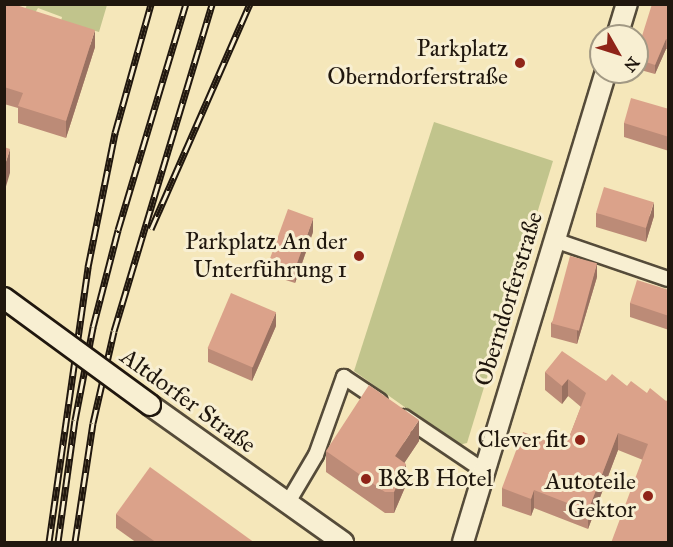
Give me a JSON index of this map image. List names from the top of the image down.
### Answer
{
  "streets": {
    "main road": ["Oberndorferstraße", "Altdorfer Straße"]
  },
  "places": [
    "Parkplatz Oberndorferstraße",
    "Parkplatz An der Unterführung 1",
    "Clever fit",
    "B&B Hotel",
    "Autoteile Gektor"
  ],
  "north": "bottom right"
}
